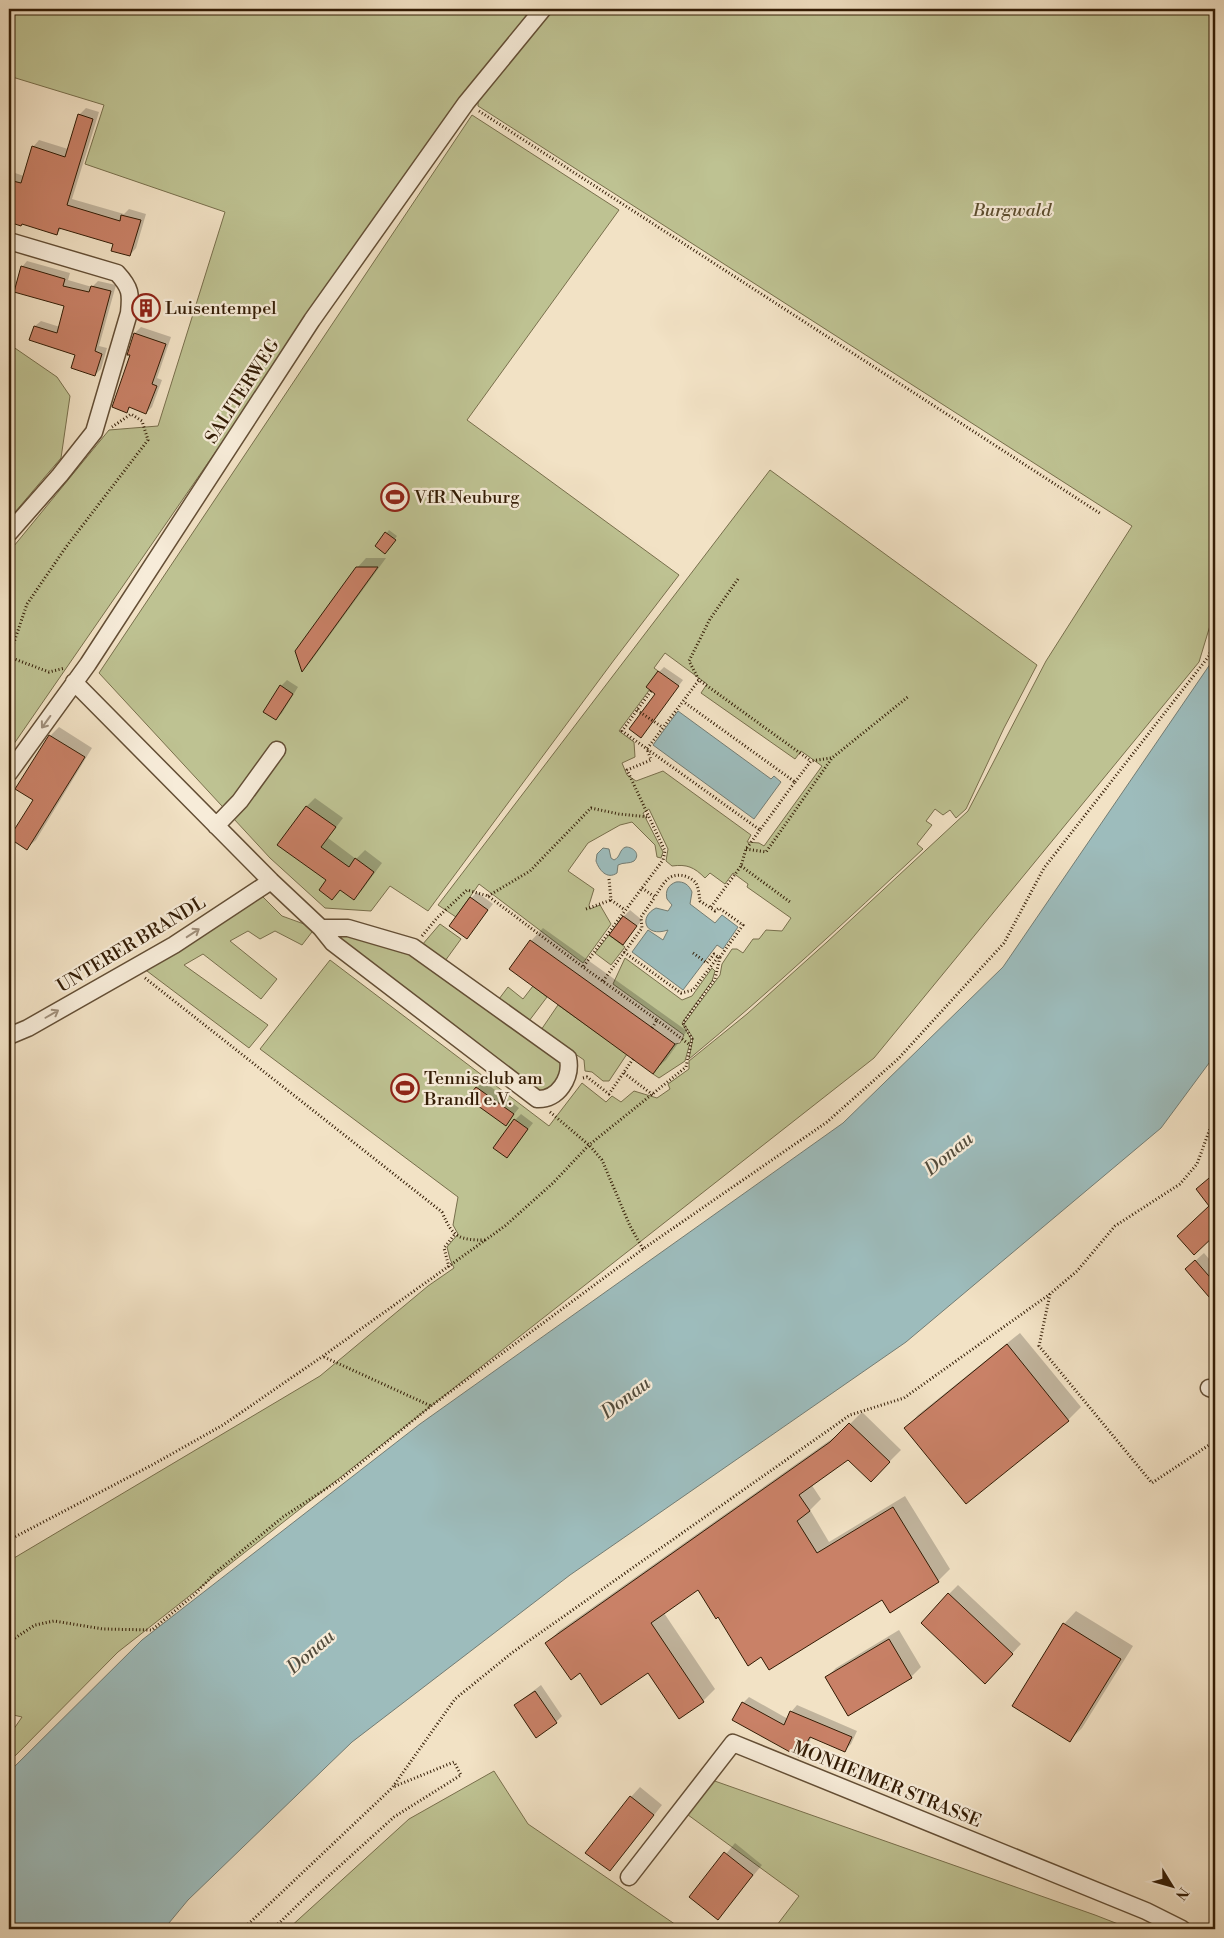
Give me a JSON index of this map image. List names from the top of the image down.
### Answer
{
  "streets": {
    "street": ["SALITERWEG", "UNTERER BRANDL", "MONHEIMER STRASSE"]
  },
  "one_way": ["UNTERER BRANDL"],
  "water": ["Donau"],
  "parks": ["Burgwald"],
  "places": {
    "building": ["Luisentempel"],
    "sports": ["VfR Neuburg", "Tennisclub am Brandl e.V."]
  },
  "north": "bottom right"
}
